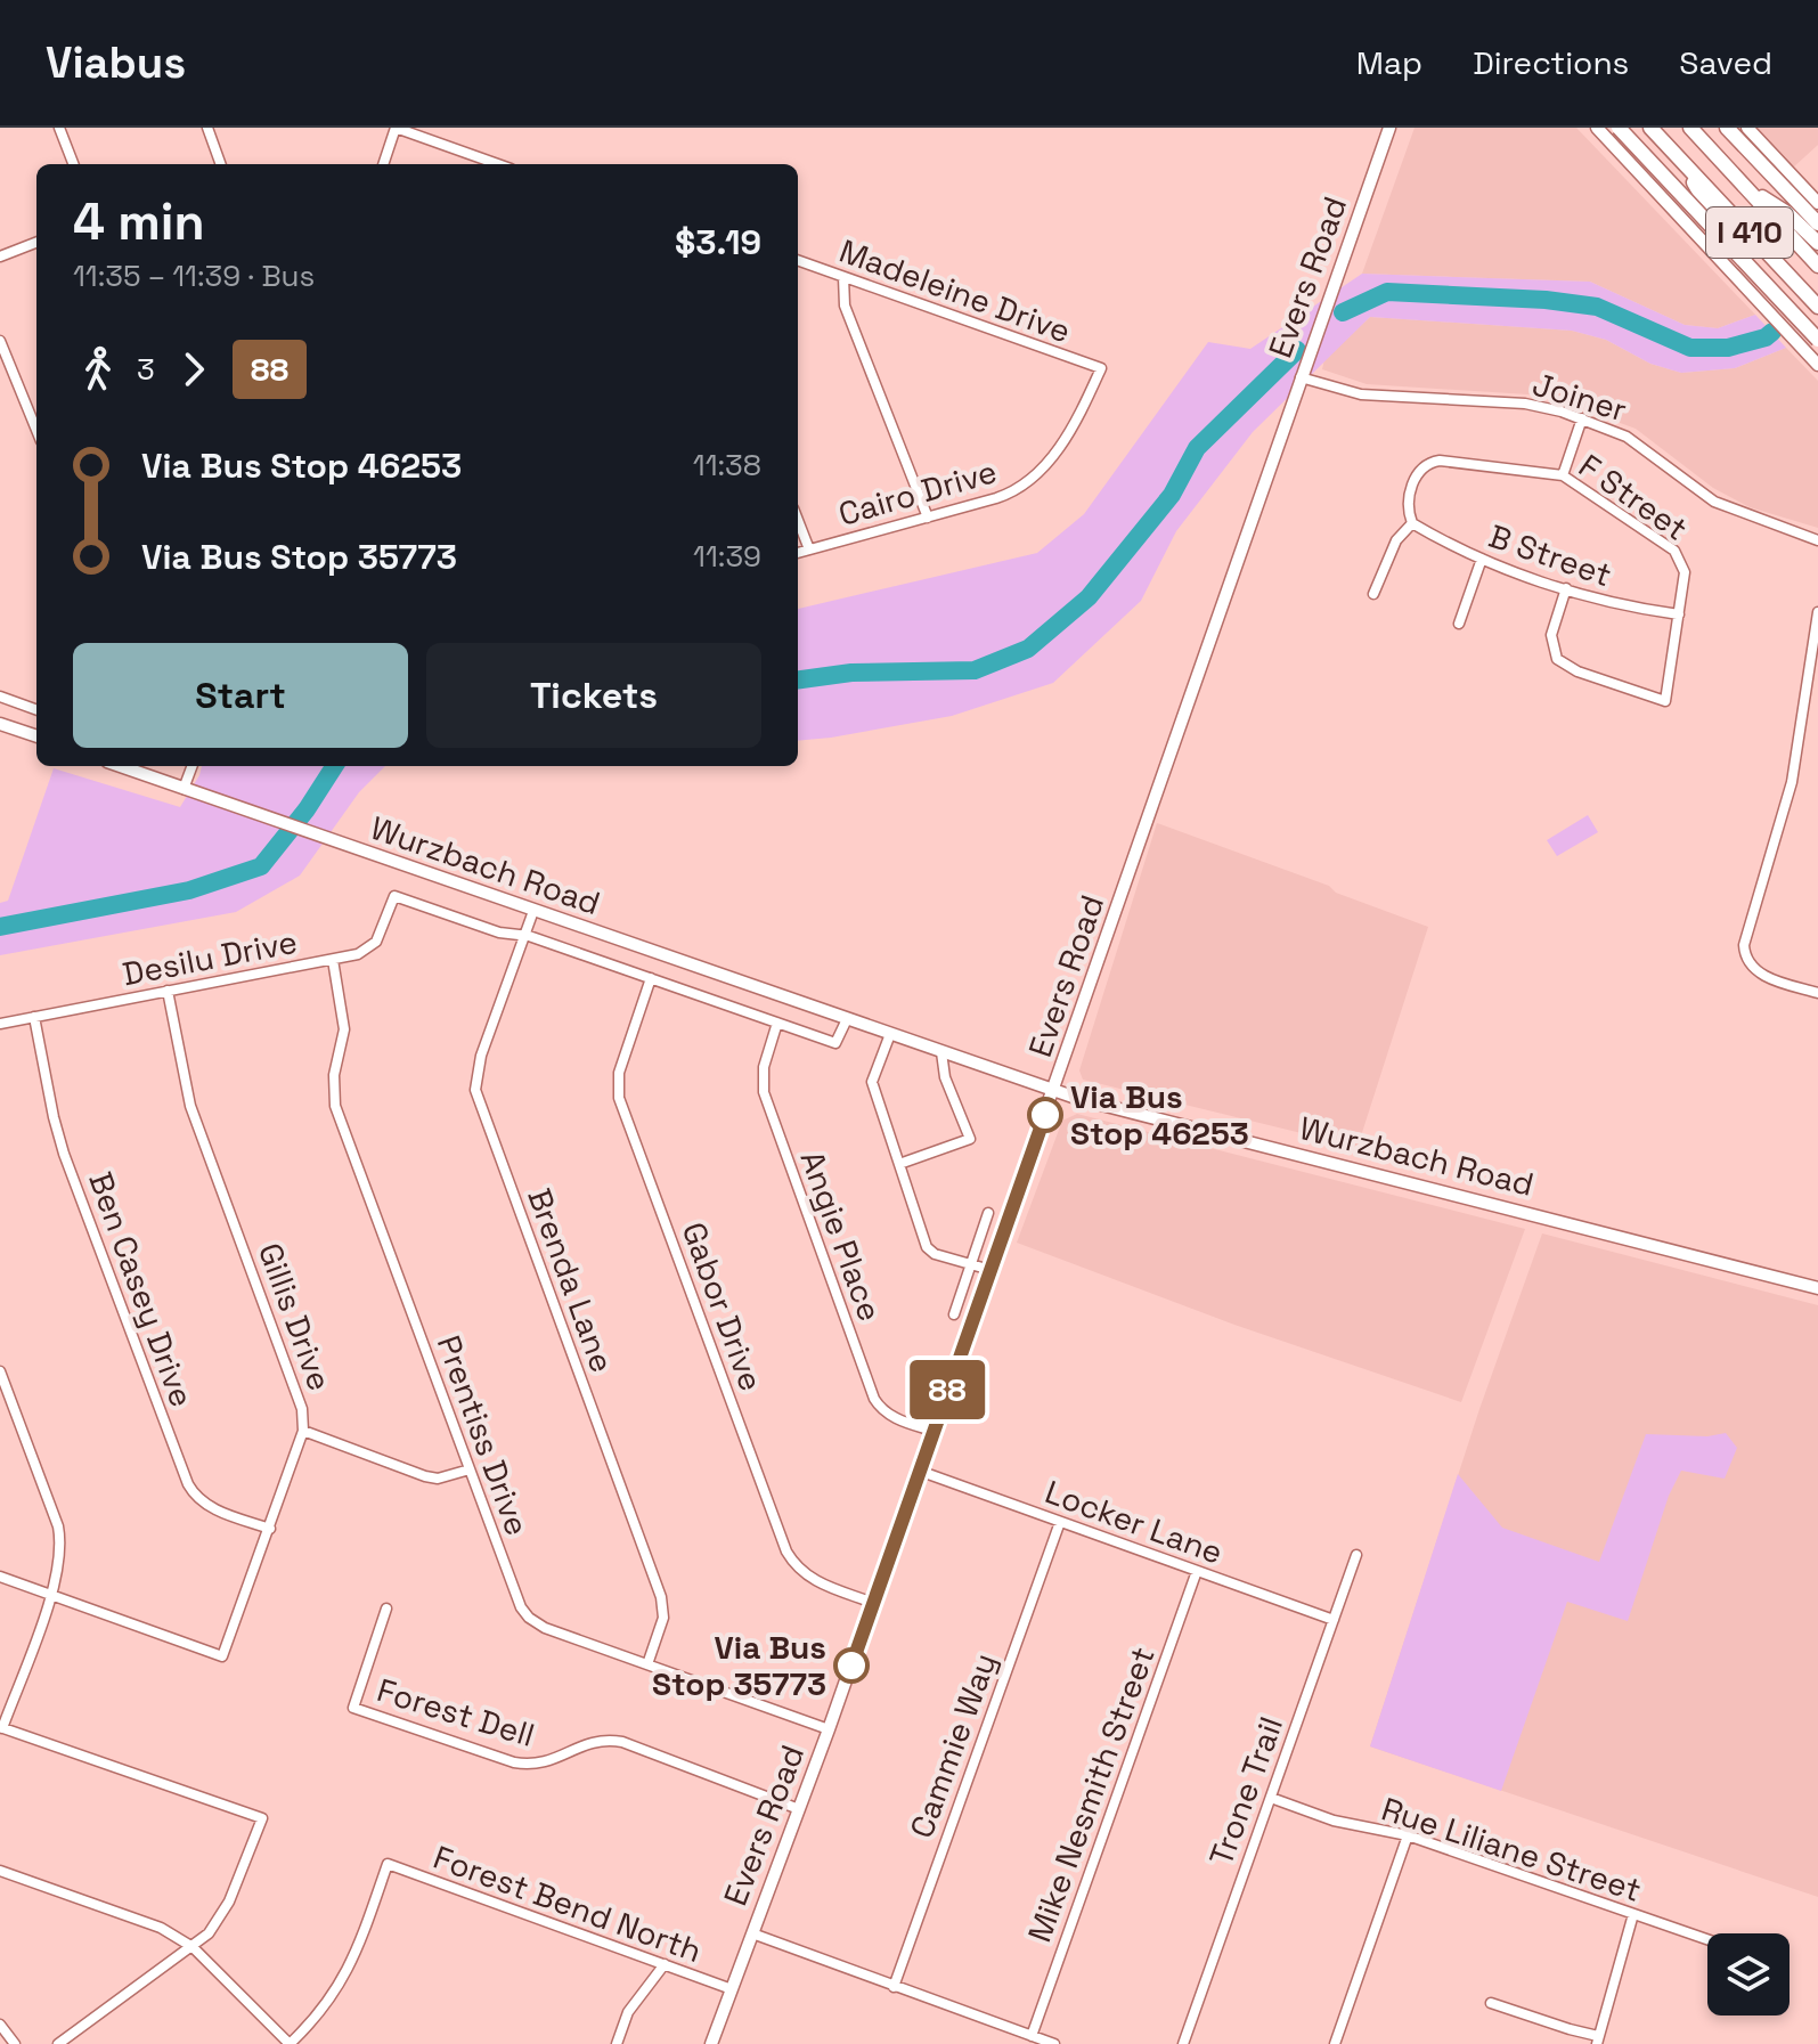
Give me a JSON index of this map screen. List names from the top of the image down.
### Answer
{
  "streets": {
    "highway": ["I 410"],
    "main road": ["Evers Road", "Wurzbach Road"],
    "street": [
      "Madeleine Drive",
      "Joiner",
      "Cairo Drive",
      "F Street",
      "B Street",
      "Desilu Drive",
      "Angie Place",
      "Brenda Lane",
      "Ben Casey Drive",
      "Gabor Drive",
      "Gillis Drive",
      "Prentiss Drive",
      "Locker Lane",
      "Forest Dell",
      "Cammie Way",
      "Trone Trail",
      "Mike Nesmith Street",
      "Rue Liliane Street",
      "Forest Bend North"
    ]
  },
  "crossings": [
    ["Evers Road", "Joiner"],
    ["Evers Road", "Wurzbach Road"],
    ["Evers Road", "Angie Place"],
    ["Evers Road", "Gabor Drive"],
    ["Evers Road", "Prentiss Drive"],
    ["Evers Road", "Locker Lane"],
    ["Evers Road", "Forest Dell"],
    ["Evers Road", "Forest Bend North"],
    ["Madeleine Drive", "Cairo Drive"],
    ["F Street", "B Street"],
    ["Wurzbach Road", "Desilu Drive"],
    ["Wurzbach Road", "Angie Place"],
    ["Wurzbach Road", "Brenda Lane"],
    ["Wurzbach Road", "Gabor Drive"],
    ["Desilu Drive", "Ben Casey Drive"],
    ["Desilu Drive", "Gillis Drive"],
    ["Desilu Drive", "Prentiss Drive"],
    ["Brenda Lane", "Prentiss Drive"],
    ["Ben Casey Drive", "Gillis Drive"],
    ["Locker Lane", "Cammie Way"],
    ["Locker Lane", "Trone Trail"],
    ["Locker Lane", "Mike Nesmith Street"],
    ["Trone Trail", "Rue Liliane Street"]
  ],
  "places": ["Via Bus Stop 46253", "Via Bus Stop 35773"],
  "lines": ["bus line 88"],
  "page": {
    "header": "Viabus",
    "nav": ["Map", "Directions", "Saved"],
    "on_map": "88",
    "heading": ["4 min", "11:35 – 11:39 · Bus", "$3.19"],
    "legs": ["3", "88"],
    "list": [
      {
        "name": "Via Bus Stop 46253",
        "value": "11:38"
      },
      {
        "name": "Via Bus Stop 35773",
        "value": "11:39"
      }
    ],
    "buttons": ["Start", "Tickets"]
  }
}
